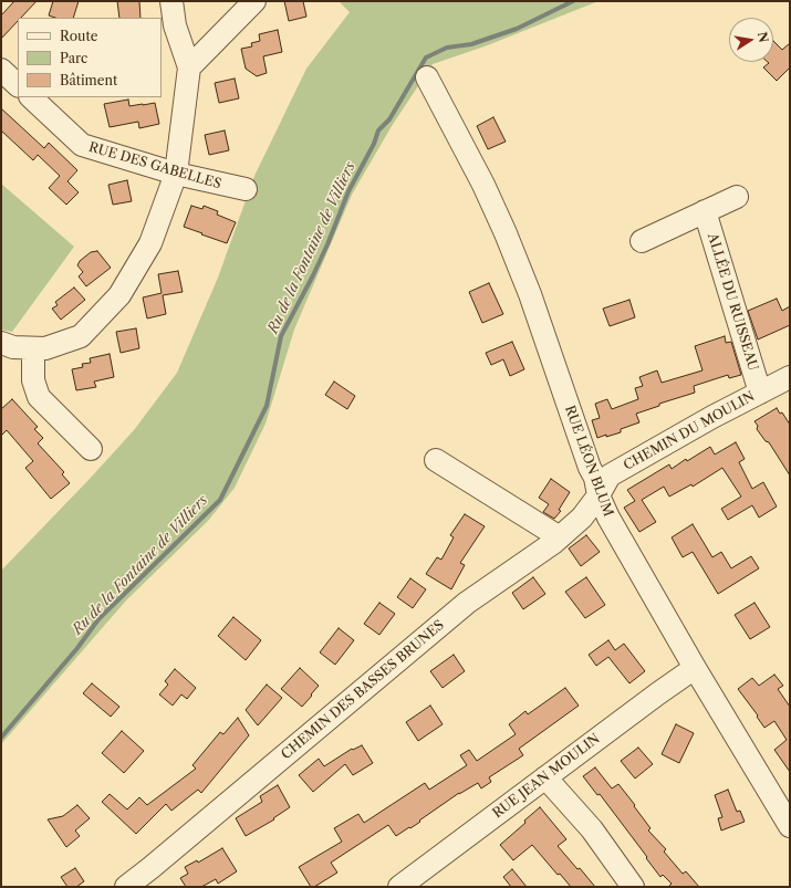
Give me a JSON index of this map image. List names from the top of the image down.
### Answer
{
  "streets": {
    "street": [
      "RUE DES GABELLES",
      "ALLÉE DU RUISSEAU",
      "CHEMIN DU MOULIN",
      "RUE LÉON BLUM",
      "CHEMIN DES BASSES BRUNES",
      "RUE JEAN MOULIN"
    ]
  },
  "crossings": [
    ["ALLÉE DU RUISSEAU", "CHEMIN DU MOULIN"],
    ["CHEMIN DU MOULIN", "RUE LÉON BLUM"],
    ["CHEMIN DU MOULIN", "CHEMIN DES BASSES BRUNES"],
    ["RUE LÉON BLUM", "CHEMIN DES BASSES BRUNES"],
    ["RUE LÉON BLUM", "RUE JEAN MOULIN"]
  ],
  "water": ["Ru de la Fontaine de Villiers"],
  "legend": ["Route", "Parc", "Bâtiment"],
  "north": "right"
}
